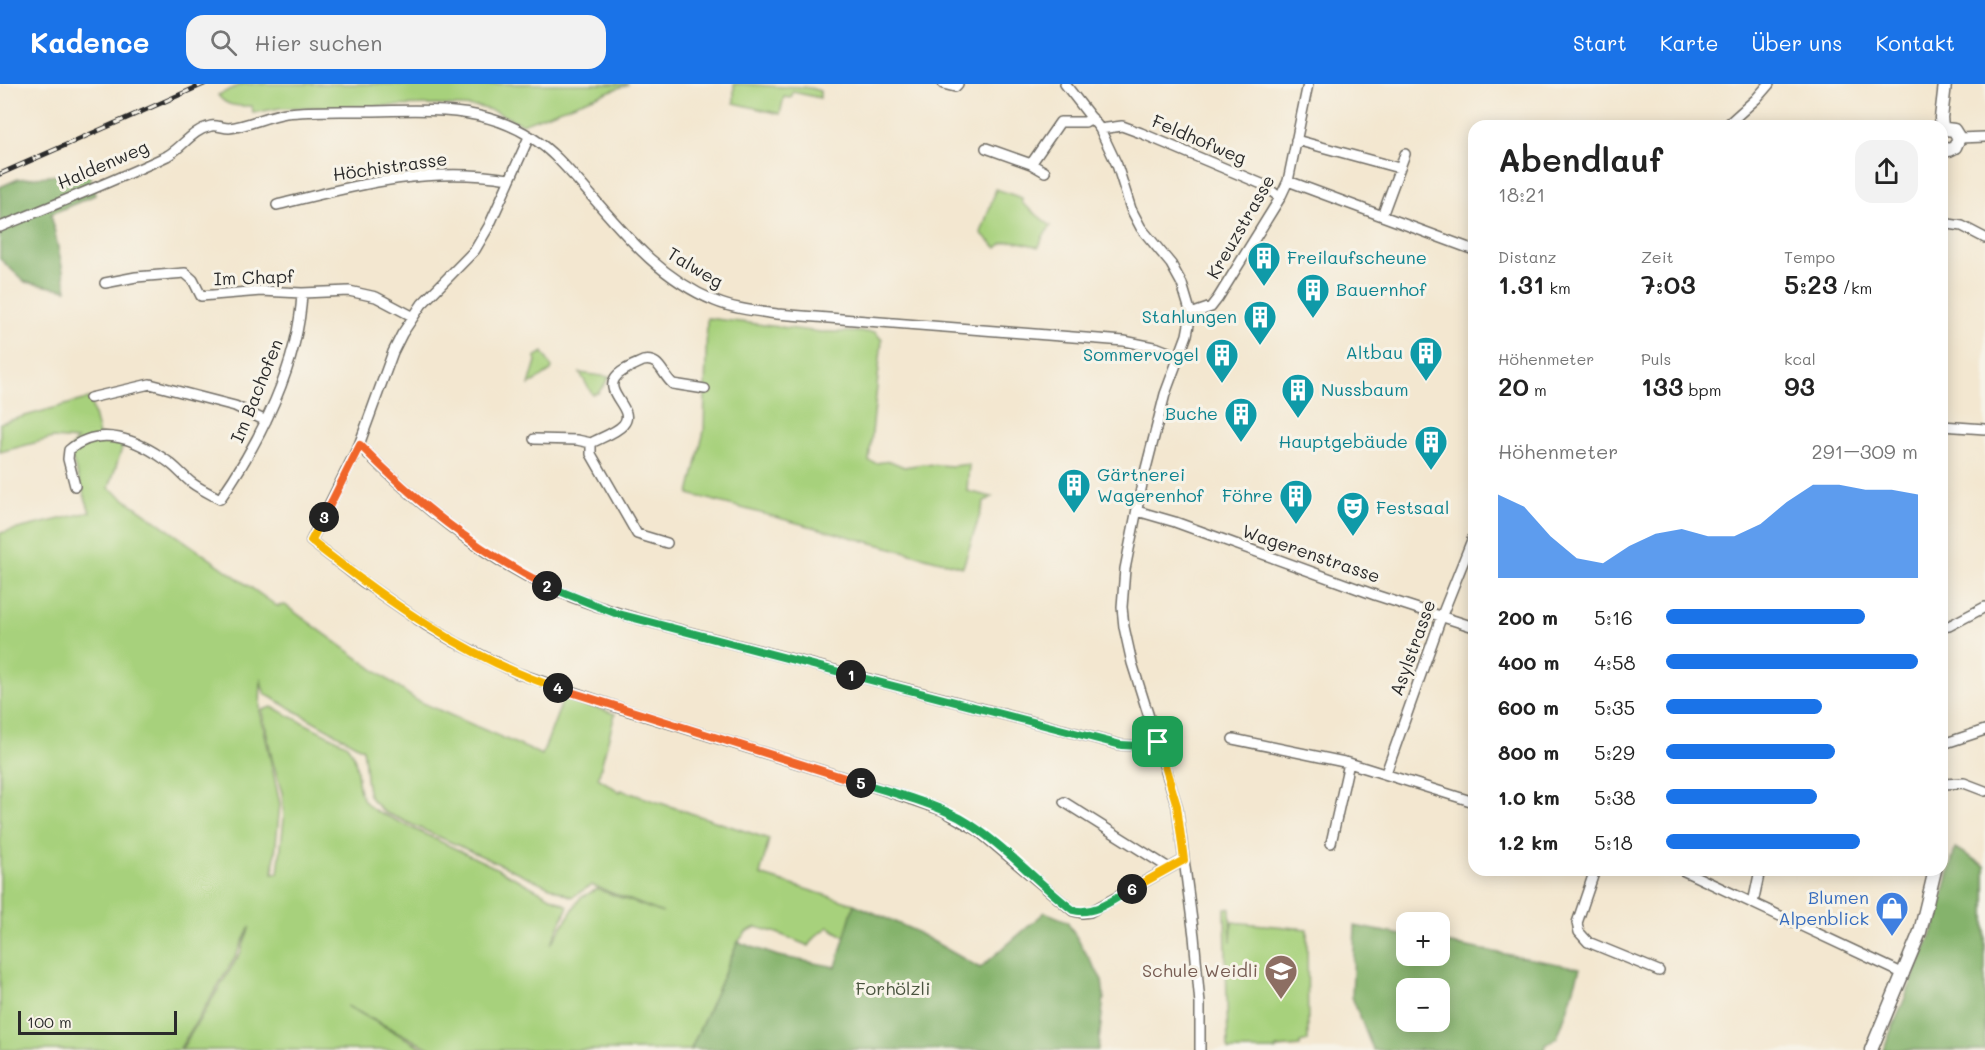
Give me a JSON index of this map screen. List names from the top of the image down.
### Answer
{
  "streets": {
    "street": [
      "Feldhofweg",
      "Haldenweg",
      "Höchistrasse",
      "Kreuzstrasse",
      "Talweg",
      "Im Chapf",
      "Im Bachofen",
      "Wagerenstrasse",
      "Asylstrasse"
    ]
  },
  "crossings": [
    ["Feldhofweg", "Kreuzstrasse"],
    ["Haldenweg", "Talweg"],
    ["Im Chapf", "Im Bachofen"],
    ["Wagerenstrasse", "Asylstrasse"]
  ],
  "parks": ["Forhölzli"],
  "places": {
    "building": [
      "Freilaufscheune",
      "Bauernhof",
      "Stahlungen",
      "Altbau",
      "Sommervogel",
      "Nussbaum",
      "Buche",
      "Hauptgebäude",
      "Gärtnerei Wagerenhof",
      "Föhre"
    ],
    "theatre": ["Festsaal"],
    "shop": ["Blumen Alpenblick"],
    "school or university": ["Schule Weidli"]
  },
  "scale_bar": "100 m",
  "page": {
    "header": "Kadence",
    "search": "Hier suchen",
    "nav": [
      "Start",
      "Karte",
      "Über uns",
      "Kontakt"
    ],
    "heading": ["Abendlauf", "18:21"],
    "stats": [
      ["Distanz", "1.31 km"],
      ["Zeit", "7:03"],
      ["Tempo", "5:23 /km"],
      ["Höhenmeter", "20 m"],
      ["Puls", "133 bpm"],
      ["kcal", "93"]
    ],
    "chart": ["Höhenmeter", "291–309 m"],
    "pins": [
      "3",
      "2",
      "1",
      "4",
      "5",
      "6"
    ],
    "list": [
      {
        "name": "200 m",
        "note": "5:16"
      },
      {
        "name": "400 m",
        "note": "4:58"
      },
      {
        "name": "600 m",
        "note": "5:35"
      },
      {
        "name": "800 m",
        "note": "5:29"
      },
      {
        "name": "1.0 km",
        "note": "5:38"
      },
      {
        "name": "1.2 km",
        "note": "5:18"
      }
    ],
    "map_buttons": ["+", "−"],
    "scale": "100 m"
  }
}
